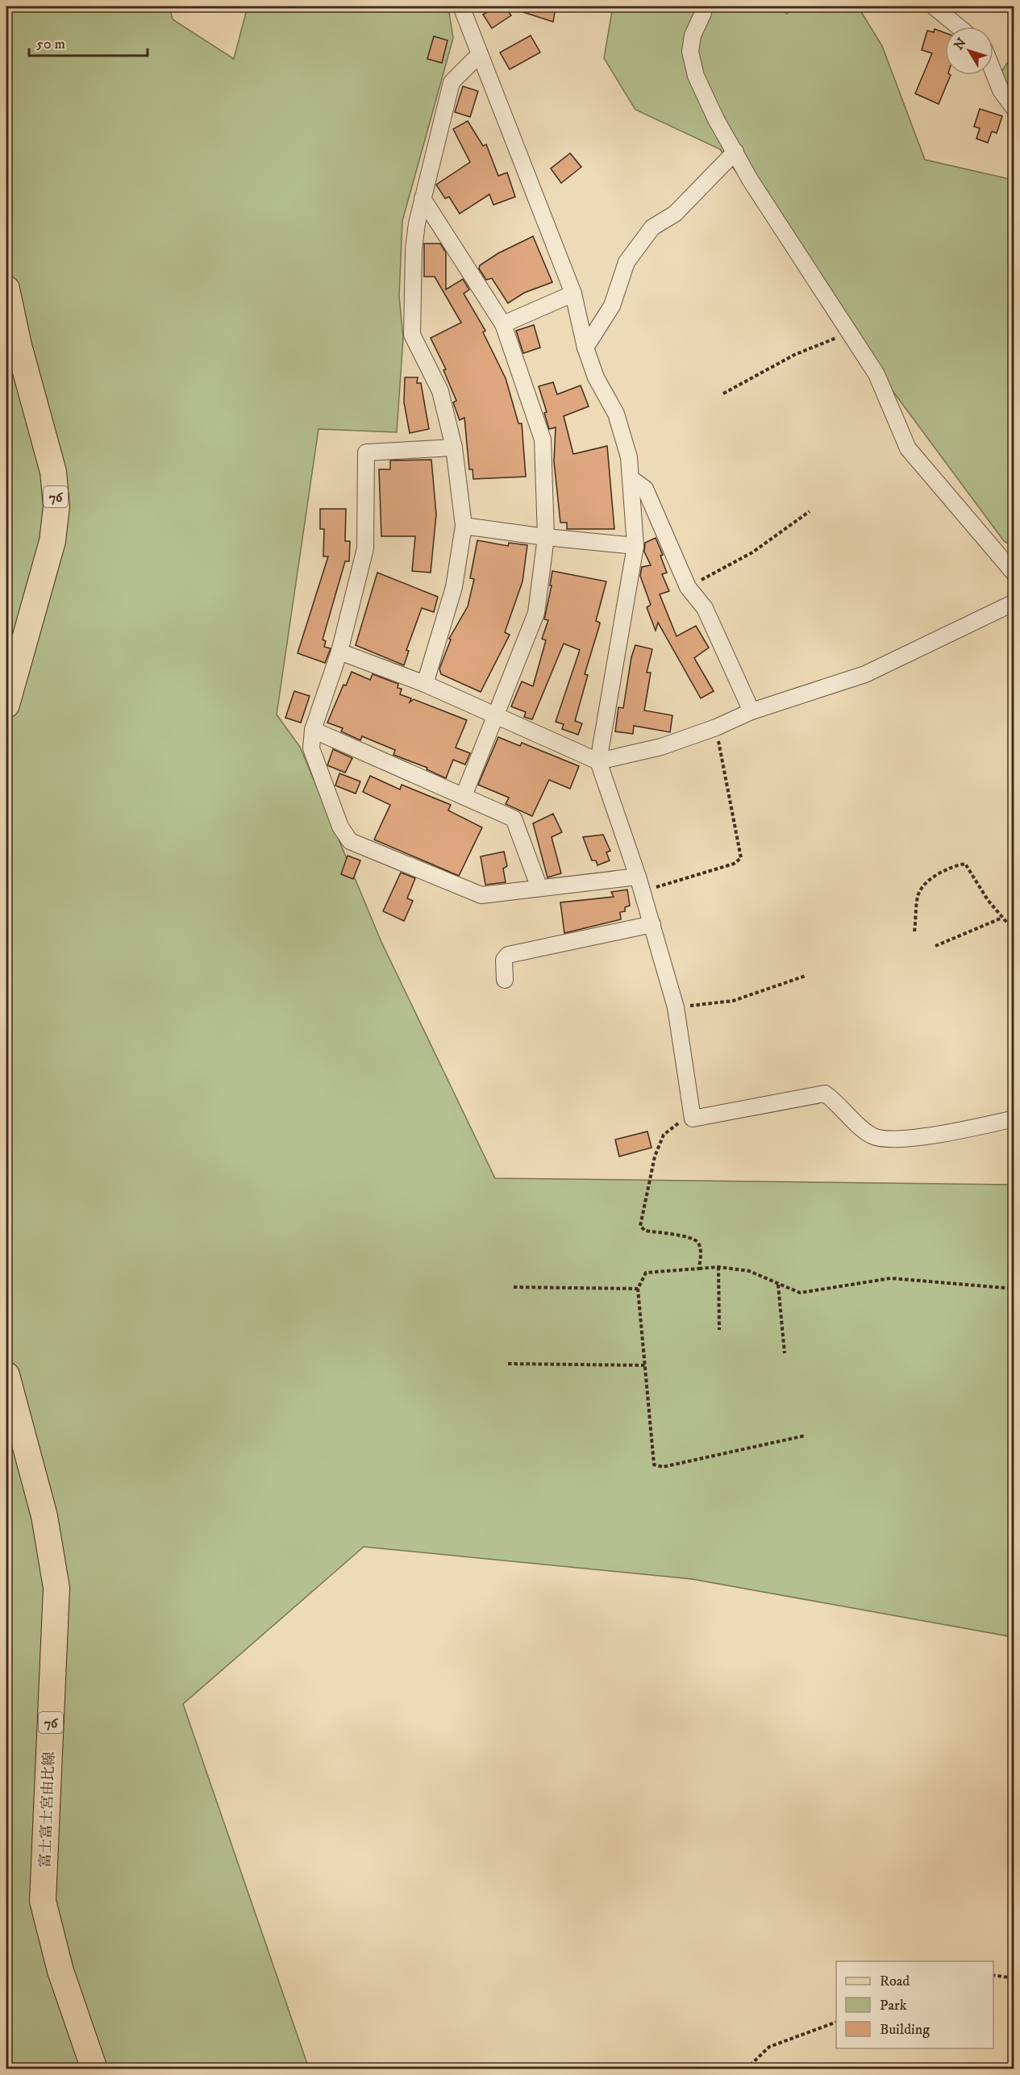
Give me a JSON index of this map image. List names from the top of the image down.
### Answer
{
  "streets": {
    "main road": ["76", "富士富士宮由比線"]
  },
  "legend": ["Road", "Park", "Building"],
  "scale_bar": "50 m",
  "north": "top left"
}
